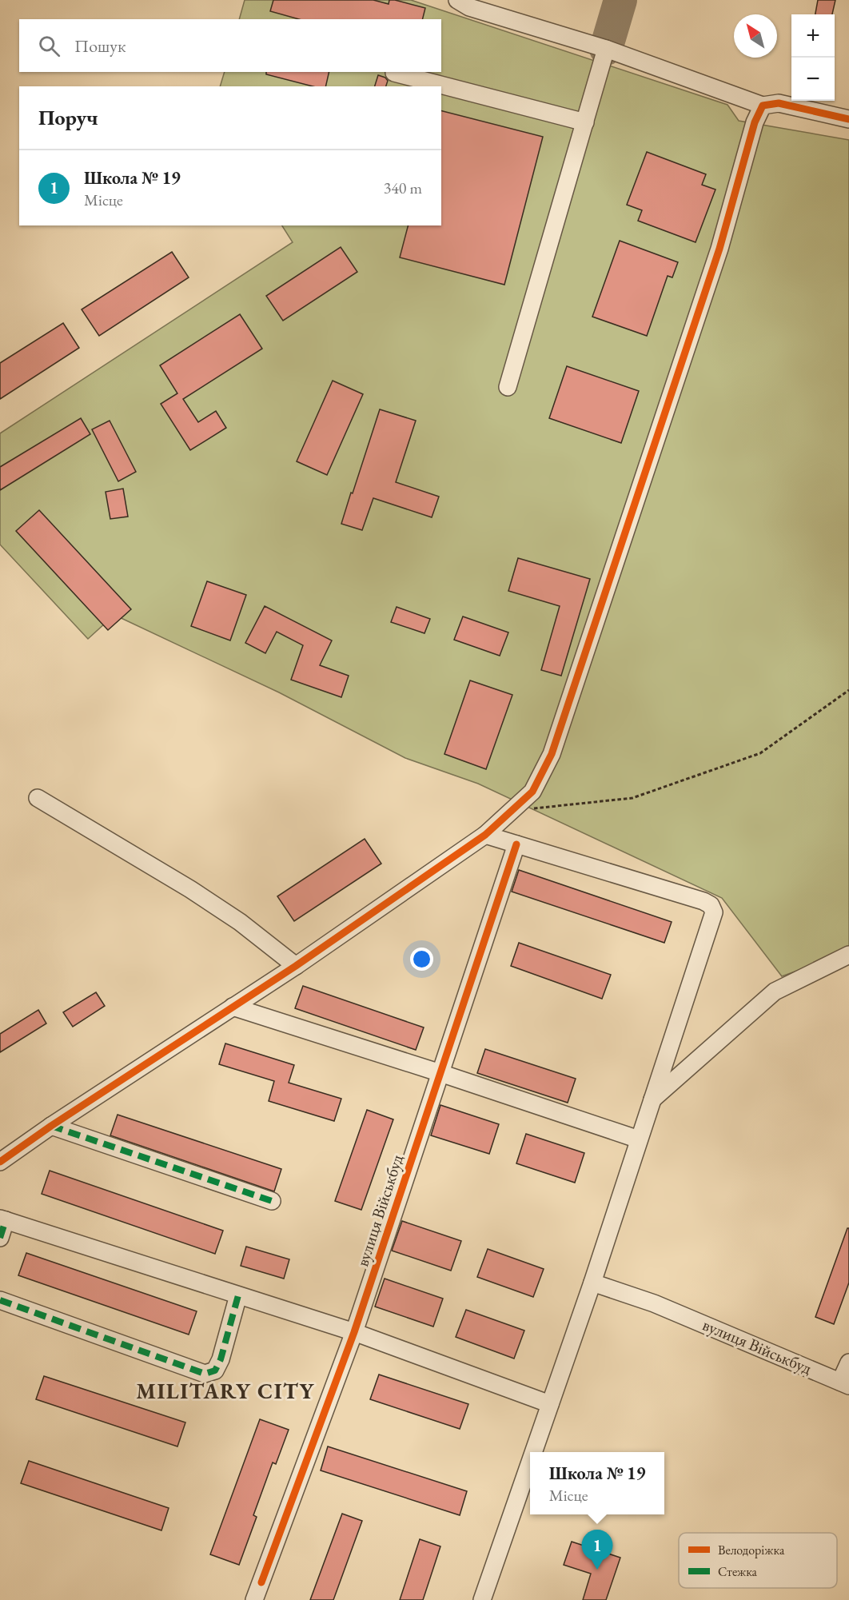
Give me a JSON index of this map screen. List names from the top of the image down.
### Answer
{
  "streets": {
    "street": ["вулиця Військбуд"]
  },
  "districts": ["MILITARY CITY"],
  "legend": ["Велодоріжка", "Стежка"],
  "north": "top left",
  "page": {
    "map_buttons": ["+", "−"],
    "search": "Пошук",
    "heading": "Поруч",
    "list": [
      {
        "mark": "1",
        "name": "Школа № 19",
        "note": "Місце",
        "value": "340 m"
      }
    ],
    "popup": ["Школа № 19", "Місце"],
    "pins": "1"
  }
}
